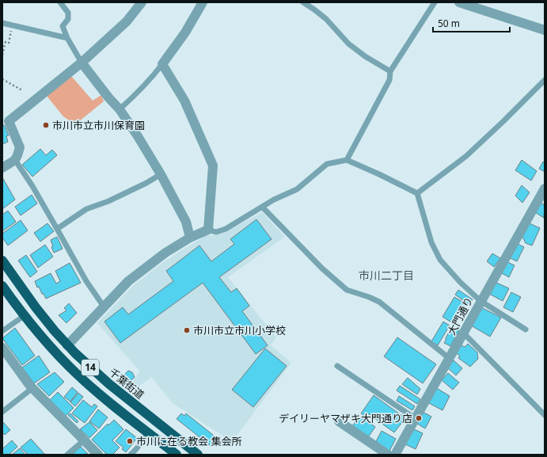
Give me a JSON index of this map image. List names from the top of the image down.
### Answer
{
  "streets": {
    "highway": ["14", "千葉街道"],
    "street": ["大門通り"]
  },
  "districts": ["市川二丁目"],
  "places": [
    "市川市立市川保育園",
    "市川市立市川小学校",
    "デイリーヤマザキ大門通り店",
    "市川に在る教会 集会所"
  ],
  "scale_bar": "50 m"
}
